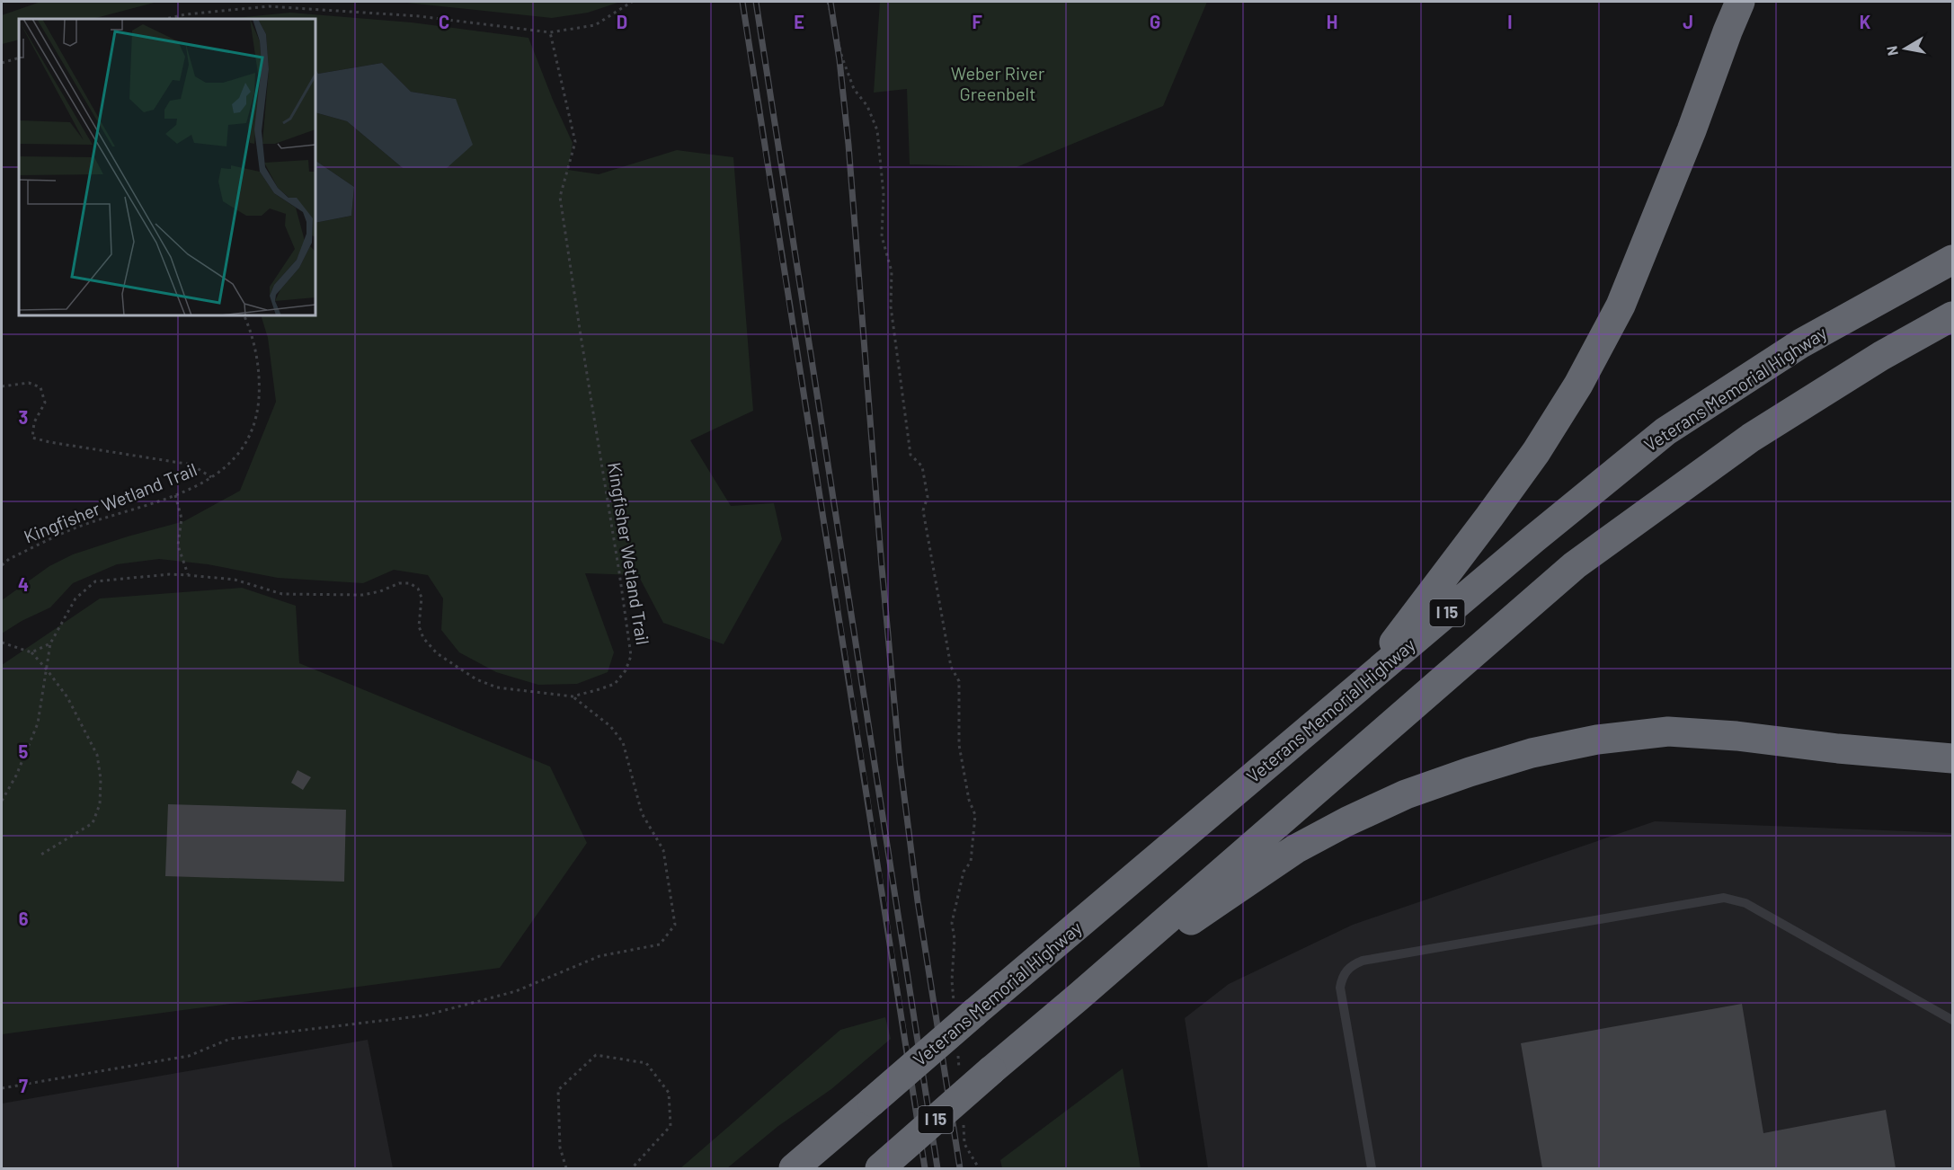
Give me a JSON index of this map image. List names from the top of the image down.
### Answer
{
  "streets": {
    "highway": ["Veterans Memorial Highway", "I 15"],
    "path": ["Kingfisher Wetland Trail"]
  },
  "parks": ["Weber River Greenbelt"],
  "north": "left",
  "grid": {
    "columns": [
      "C",
      "D",
      "E",
      "F",
      "G",
      "H",
      "I",
      "J",
      "K"
    ],
    "rows": [
      "3",
      "4",
      "5",
      "6",
      "7"
    ]
  }
}
